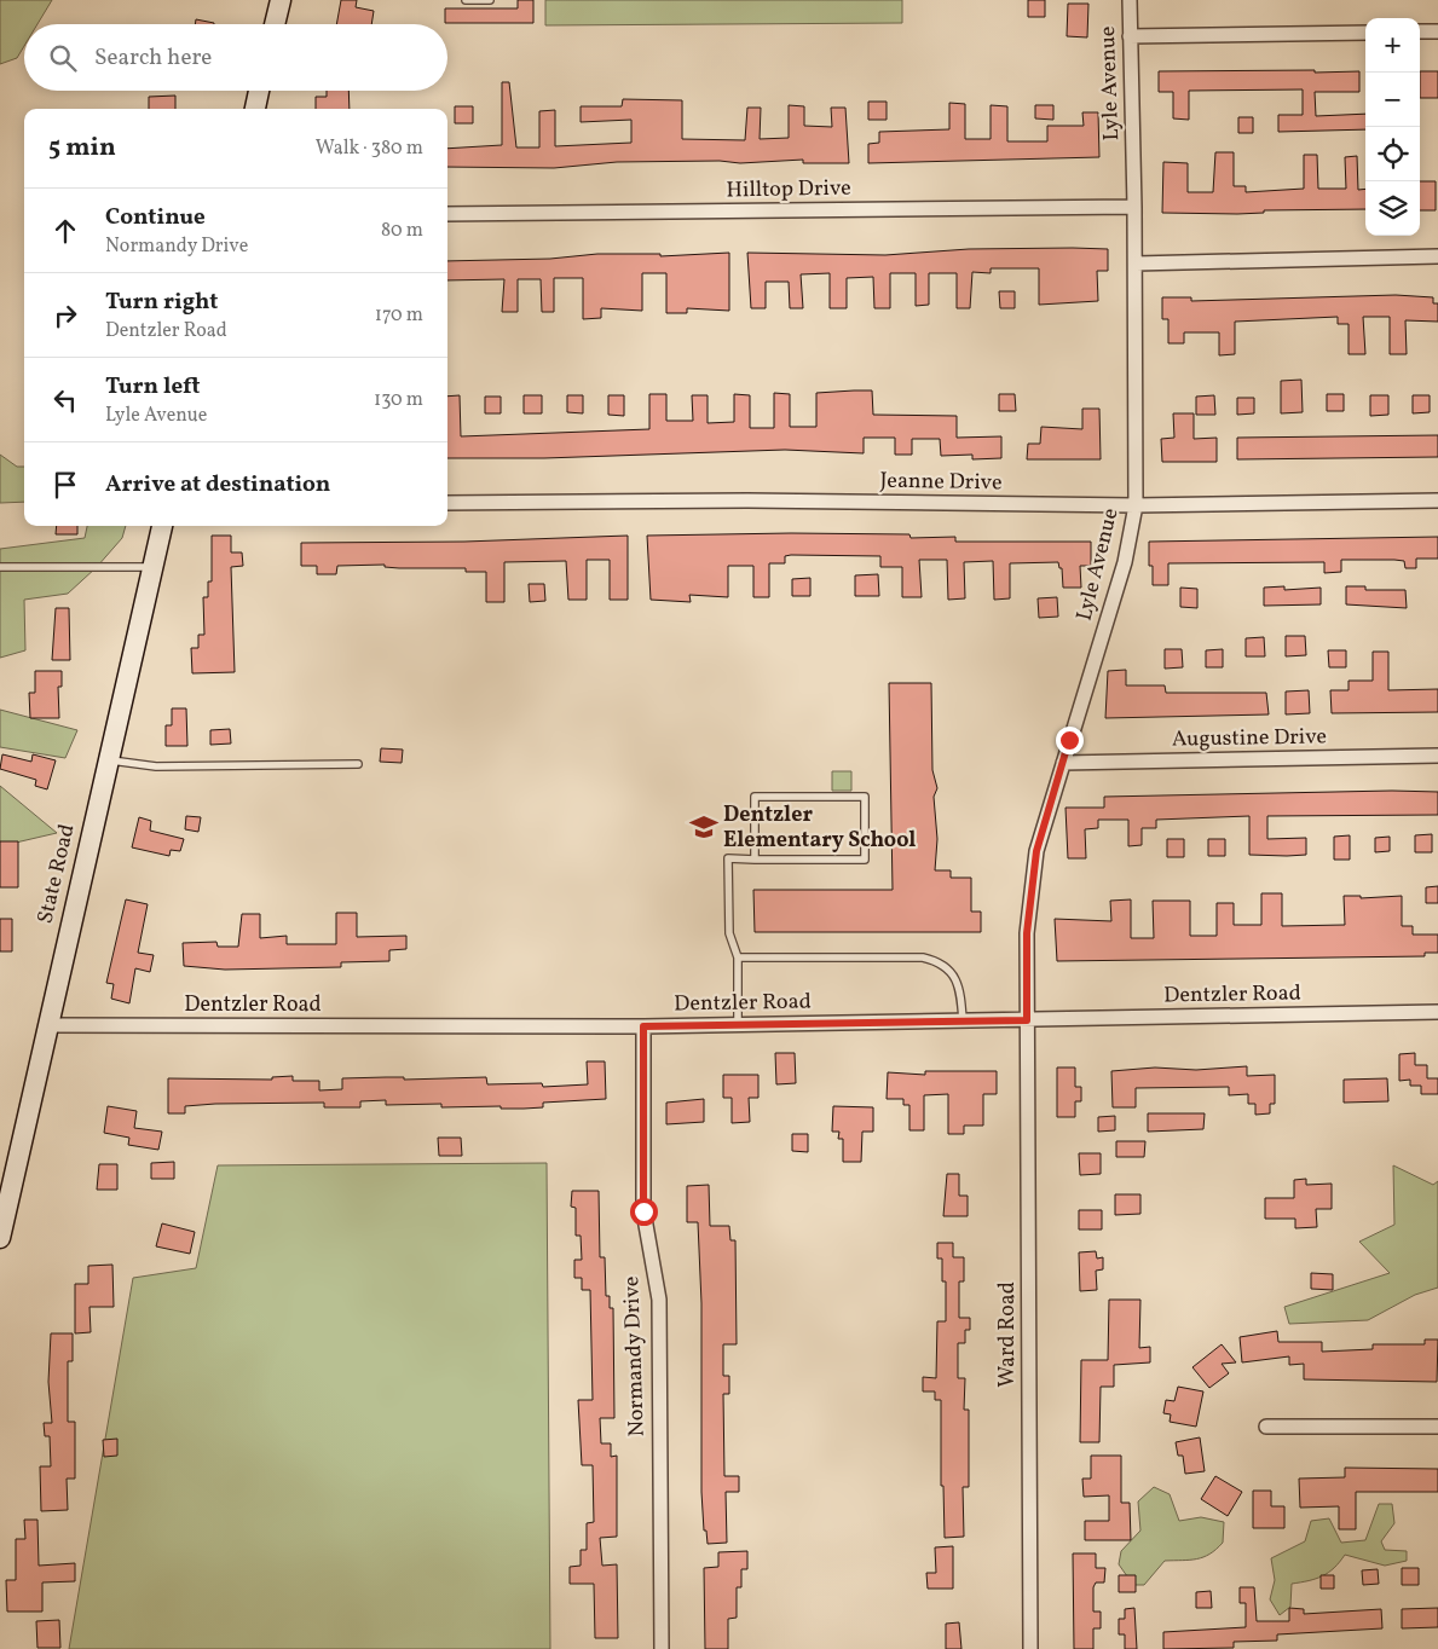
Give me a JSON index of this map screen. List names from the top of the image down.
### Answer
{
  "streets": {
    "main road": ["State Road"],
    "street": [
      "Lyle Avenue",
      "Hilltop Drive",
      "Jeanne Drive",
      "Augustine Drive",
      "Dentzler Road",
      "Ward Road",
      "Normandy Drive"
    ]
  },
  "crossings": [
    ["Lyle Avenue", "Hilltop Drive"],
    ["Lyle Avenue", "Jeanne Drive"],
    ["Lyle Avenue", "Augustine Drive"],
    ["Lyle Avenue", "Dentzler Road"],
    ["Lyle Avenue", "Ward Road"],
    ["State Road", "Dentzler Road"],
    ["Dentzler Road", "Ward Road"],
    ["Dentzler Road", "Normandy Drive"]
  ],
  "places": {
    "school or university": ["Dentzler Elementary School"]
  },
  "page": {
    "map_buttons": ["+", "−"],
    "search": "Search here",
    "heading": ["5 min", "Walk · 380 m"],
    "list": [
      ["Continue", "Normandy Drive", "80 m"],
      ["Turn right", "Dentzler Road", "170 m"],
      ["Turn left", "Lyle Avenue", "130 m"],
      "Arrive at destination"
    ]
  }
}
